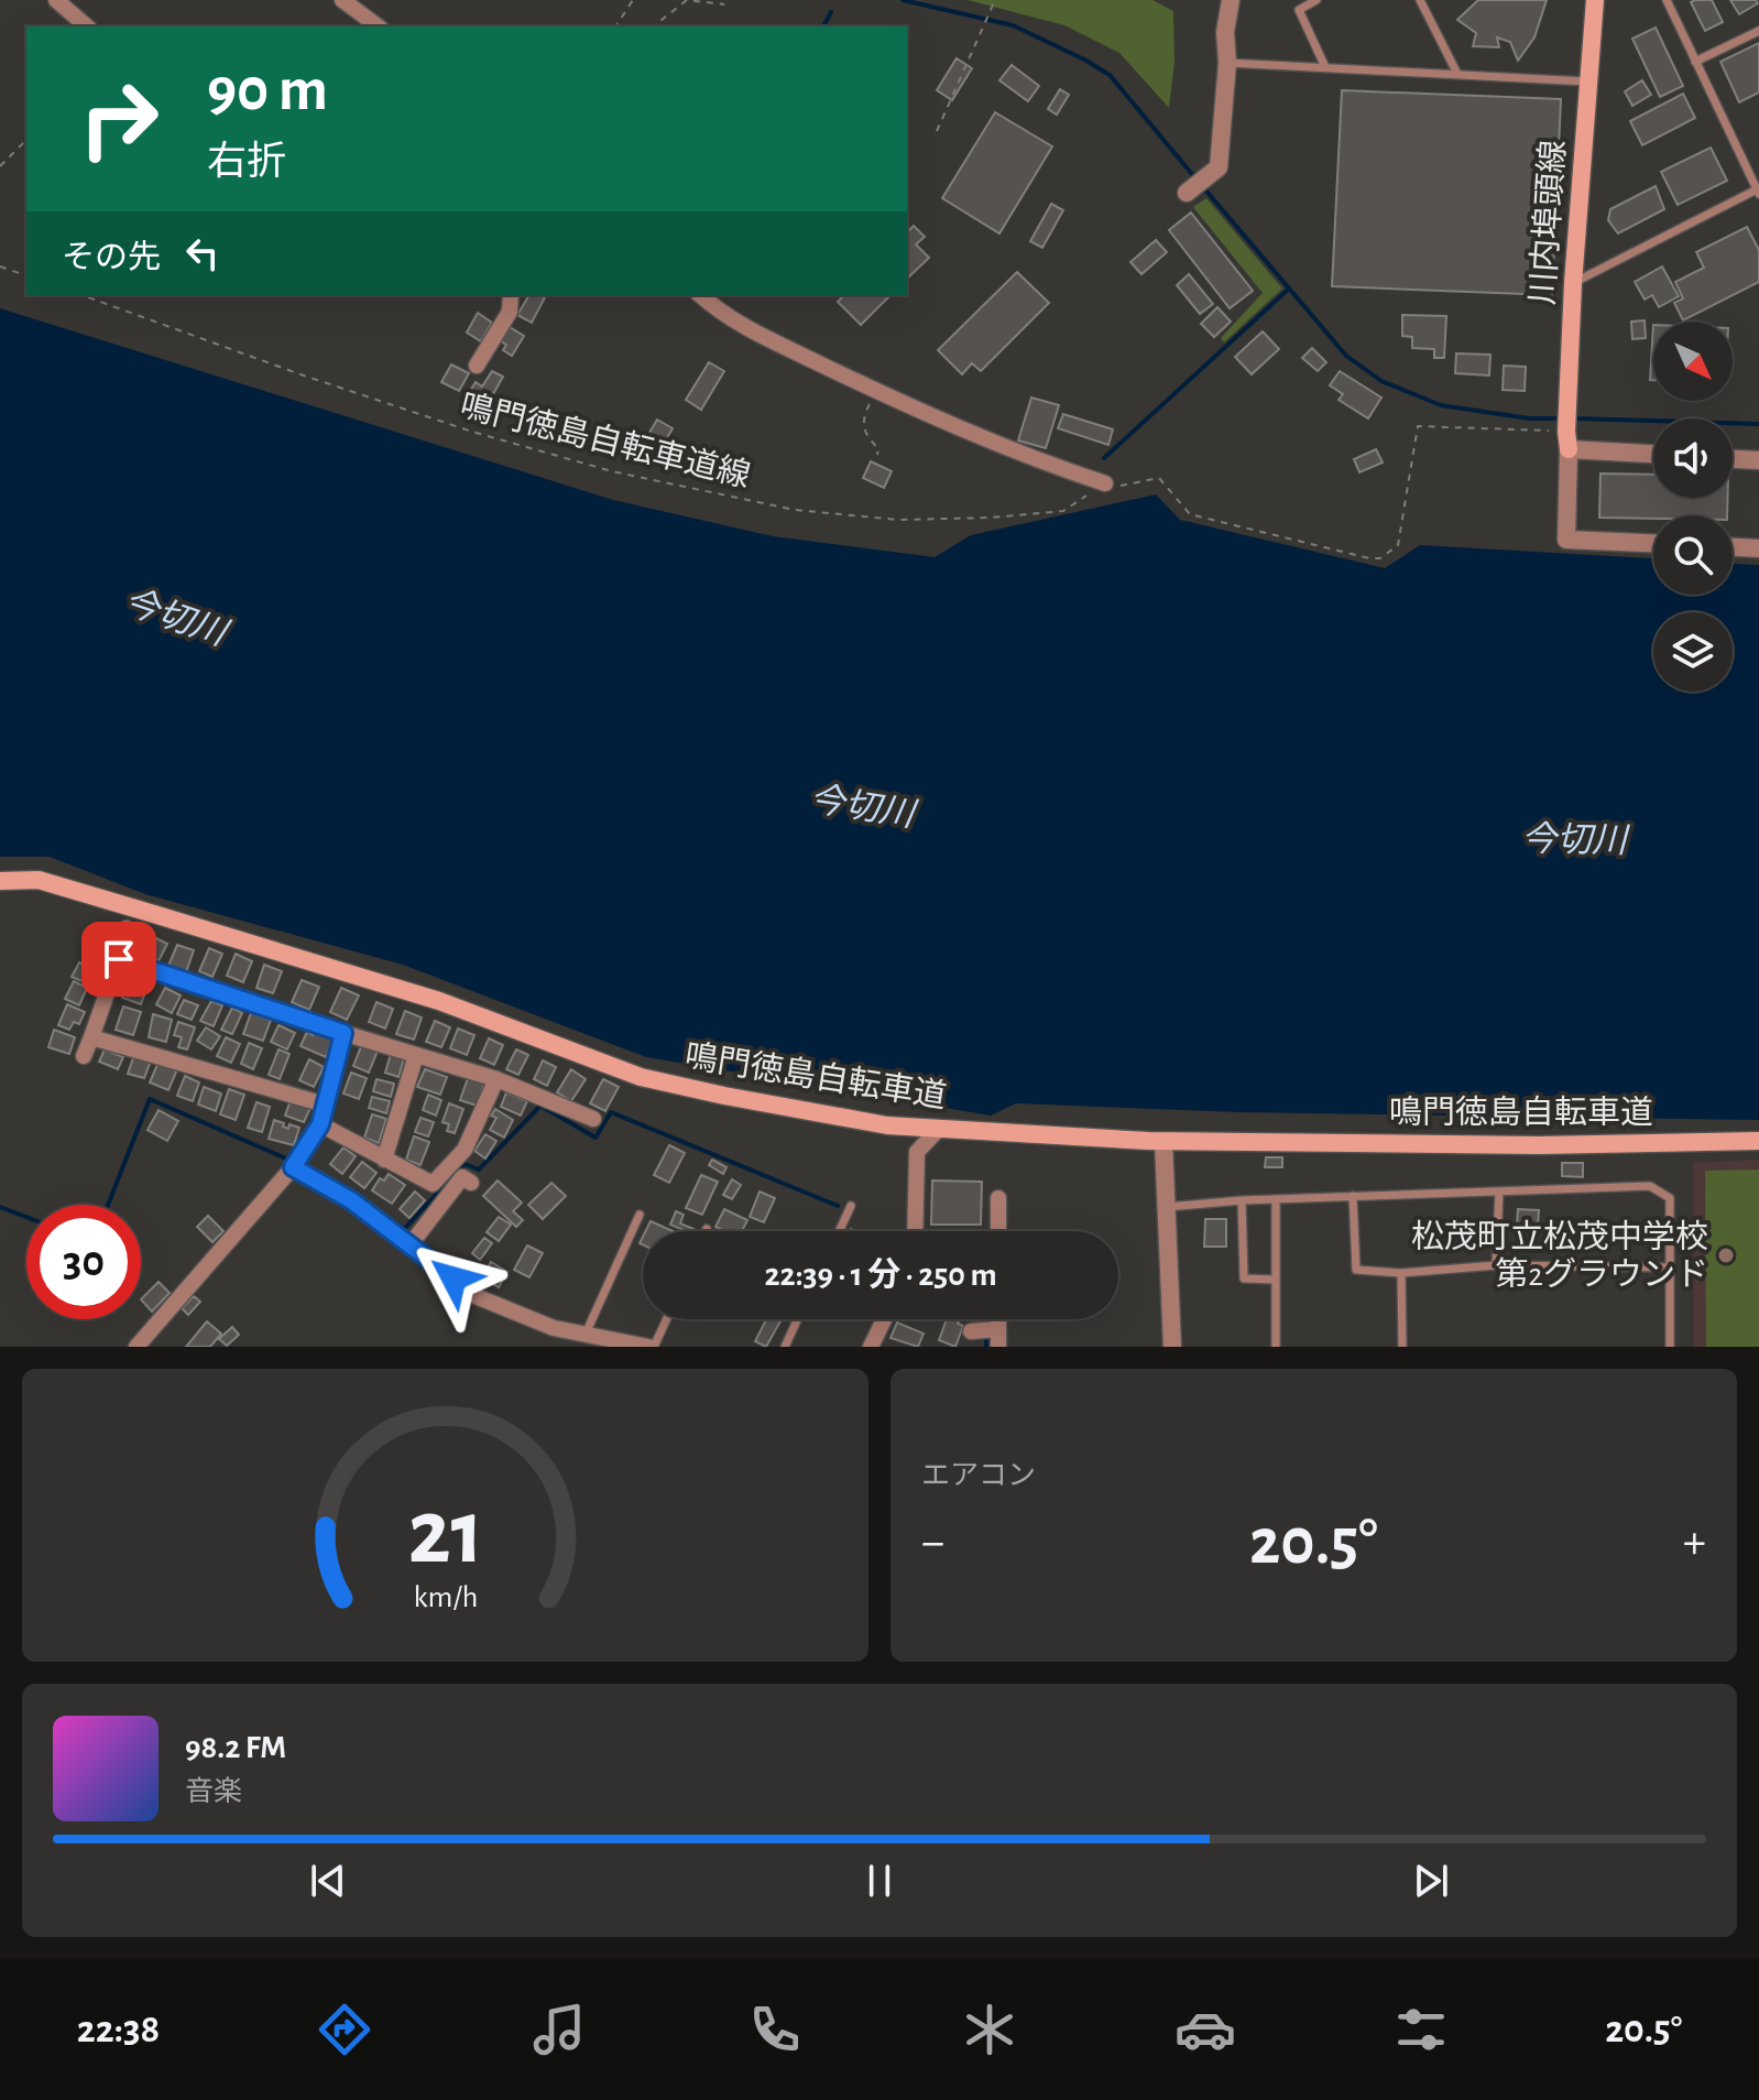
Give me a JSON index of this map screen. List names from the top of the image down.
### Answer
{
  "streets": {
    "main road": ["川内埠頭線", "鳴門徳島自転車道"],
    "path": ["鳴門徳島自転車道線"]
  },
  "water": ["今切川"],
  "places": ["松茂町立松茂中学校 第2グラウンド"],
  "north": "bottom right",
  "page": {
    "turn": ["90 m", "右折"],
    "then": "その先",
    "limit": "30",
    "trip": "22:39 · 1 分 · 250 m",
    "tile": "エアコン",
    "heat": ["−", "20.5°", "+"],
    "song": ["98.2 FM", "音楽"],
    "tabs": ["22:38", "20.5°"],
    "gauge": ["21", "km/h"]
  }
}
